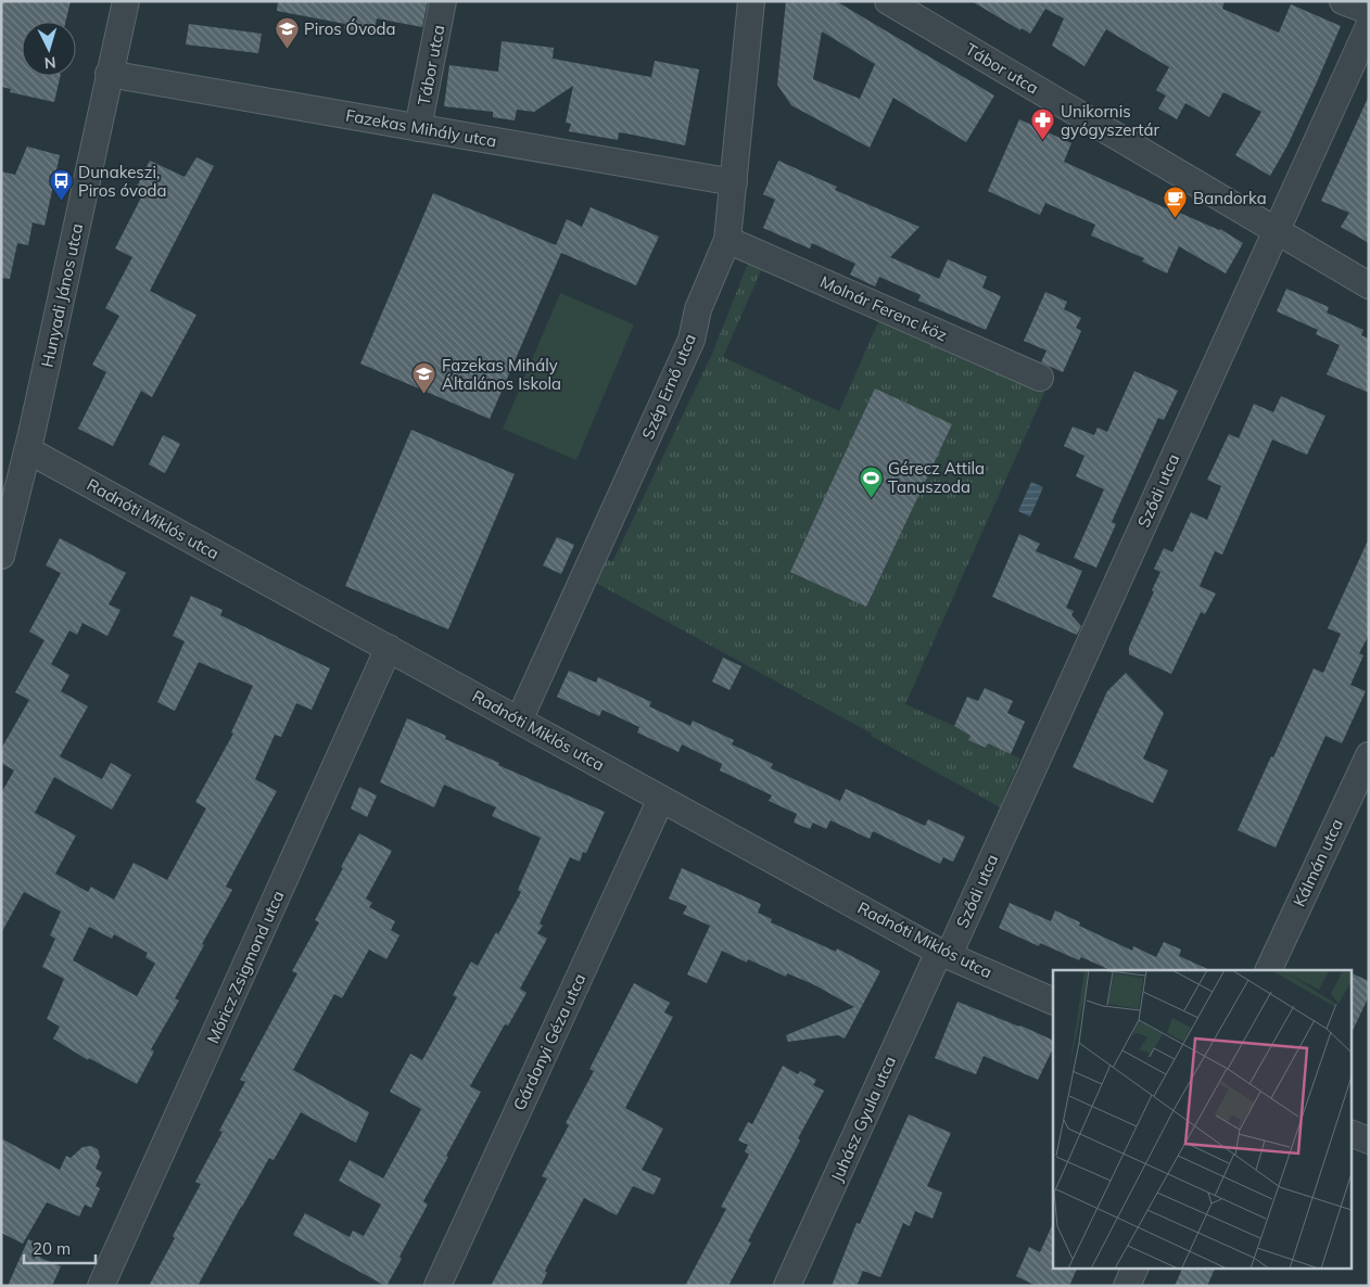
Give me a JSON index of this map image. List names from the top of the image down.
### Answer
{
  "streets": {
    "street": [
      "Tábor utca",
      "Fazekas Mihály utca",
      "Hunyadi János utca",
      "Molnár Ferenc köz",
      "Szép Ernő utca",
      "Sződi utca",
      "Radnóti Miklós utca",
      "Kálmán utca",
      "Móricz Zsigmond utca",
      "Gárdonyi Géza utca",
      "Juhász Gyula utca"
    ]
  },
  "crossings": [
    ["Tábor utca", "Fazekas Mihály utca"],
    ["Tábor utca", "Sződi utca"],
    ["Fazekas Mihály utca", "Hunyadi János utca"],
    ["Fazekas Mihály utca", "Szép Ernő utca"],
    ["Hunyadi János utca", "Radnóti Miklós utca"],
    ["Molnár Ferenc köz", "Szép Ernő utca"],
    ["Szép Ernő utca", "Radnóti Miklós utca"],
    ["Sződi utca", "Radnóti Miklós utca"],
    ["Sződi utca", "Juhász Gyula utca"],
    ["Radnóti Miklós utca", "Móricz Zsigmond utca"],
    ["Radnóti Miklós utca", "Gárdonyi Géza utca"],
    ["Radnóti Miklós utca", "Juhász Gyula utca"]
  ],
  "places": {
    "school or university": ["Piros Óvoda", "Fazekas Mihály Általános Iskola"],
    "pharmacy": ["Unikornis gyógyszertár"],
    "bus stop": ["Dunakeszi, Piros óvoda"],
    "cafe": ["Bandorka"],
    "sports": ["Gérecz Attila Tanuszoda"]
  },
  "scale_bar": "20 m",
  "north": "bottom"
}
